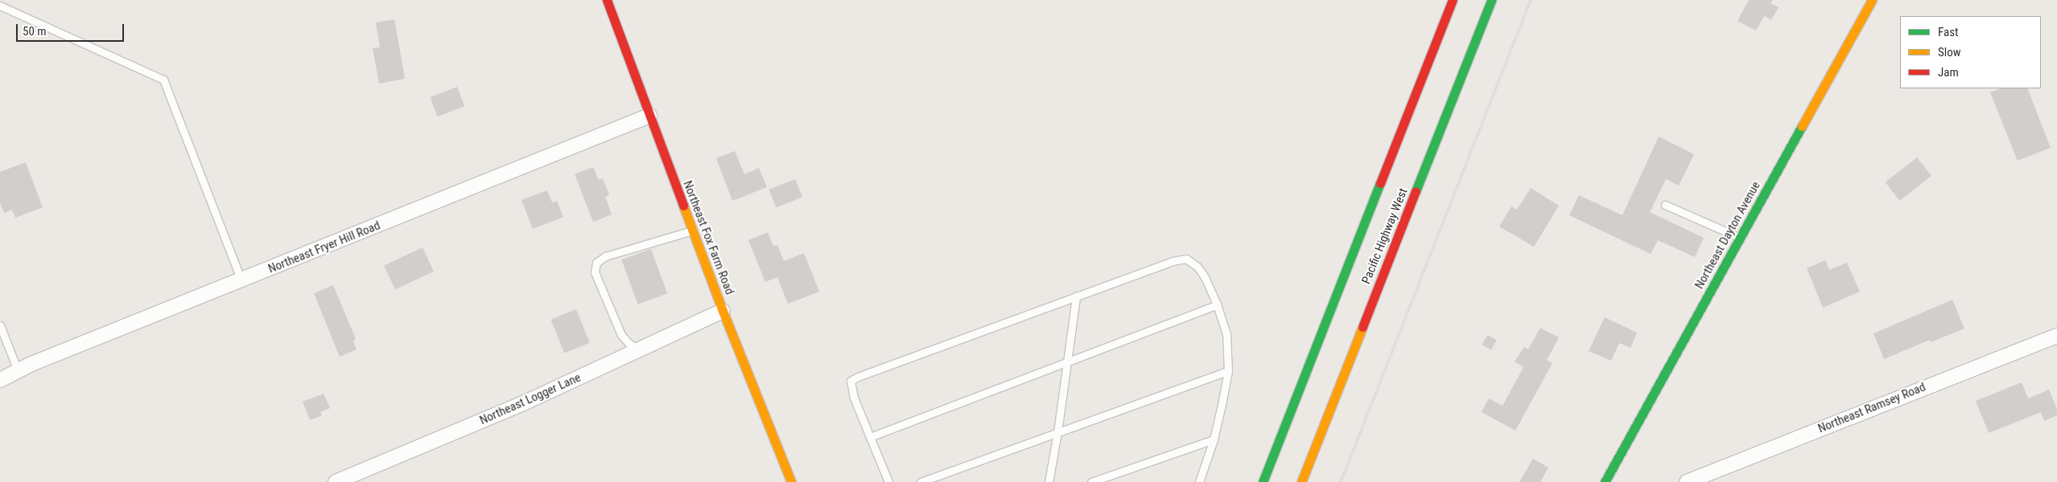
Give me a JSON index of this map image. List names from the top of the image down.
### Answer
{
  "streets": {
    "street": [
      "Northeast Dayton Avenue",
      "Pacific Highway West",
      "Northeast Fox Farm Road",
      "Northeast Fryer Hill Road",
      "Northeast Logger Lane",
      "Northeast Ramsey Road"
    ]
  },
  "crossings": [
    ["Northeast Fox Farm Road", "Northeast Fryer Hill Road"],
    ["Northeast Fox Farm Road", "Northeast Logger Lane"]
  ],
  "legend": ["Fast", "Slow", "Jam"],
  "scale_bar": "50 m"
}
